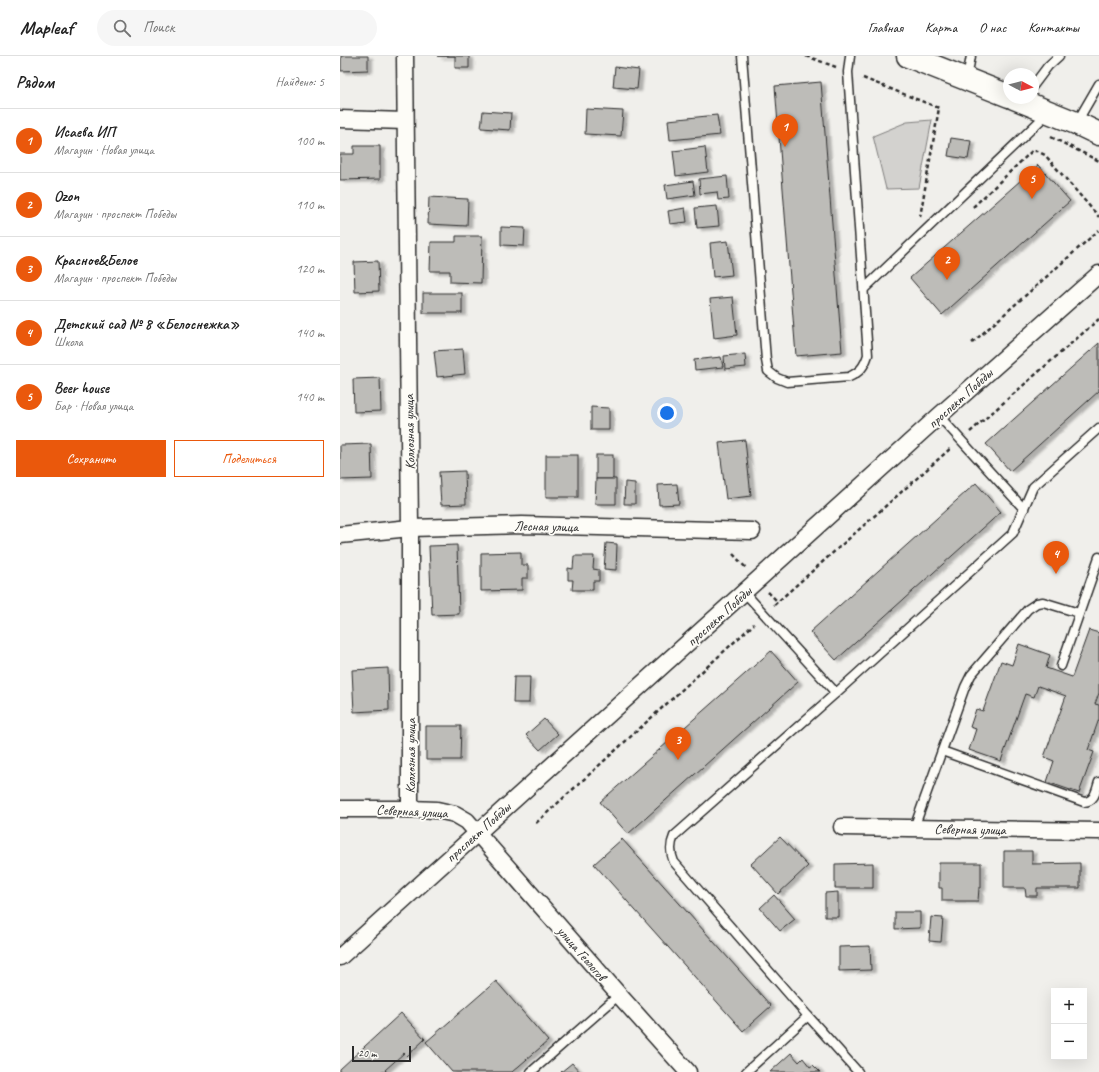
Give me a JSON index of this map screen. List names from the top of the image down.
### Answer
{
  "streets": {
    "street": [
      "проспект Победы",
      "Колхозная улица",
      "Лесная улица",
      "Северная улица",
      "улица Геологов"
    ]
  },
  "crossings": [
    ["проспект Победы", "Северная улица"],
    ["проспект Победы", "улица Геологов"],
    ["Колхозная улица", "Лесная улица"],
    ["Колхозная улица", "Северная улица"],
    ["Северная улица", "улица Геологов"]
  ],
  "scale_bar": "20 m",
  "north": "right",
  "page": {
    "header": "Mapleaf",
    "search": "Поиск",
    "nav": [
      "Главная",
      "Карта",
      "О нас",
      "Контакты"
    ],
    "heading": ["Рядом", "Найдено: 5"],
    "list": [
      {
        "mark": "1",
        "name": "Исаева ИП",
        "note": "Магазин · Новая улица",
        "value": "100 m"
      },
      {
        "mark": "2",
        "name": "Ozon",
        "note": "Магазин · проспект Победы",
        "value": "110 m"
      },
      {
        "mark": "3",
        "name": "Красное&Белое",
        "note": "Магазин · проспект Победы",
        "value": "120 m"
      },
      {
        "mark": "4",
        "name": "Детский сад № 8 «Белоснежка»",
        "note": "Школа",
        "value": "140 m"
      },
      {
        "mark": "5",
        "name": "Beer house",
        "note": "Бар · Новая улица",
        "value": "140 m"
      }
    ],
    "pins": [
      "1",
      "5",
      "2",
      "4",
      "3"
    ],
    "buttons": ["Сохранить", "Поделиться"],
    "map_buttons": ["+", "−"],
    "scale": "20 m"
  }
}
